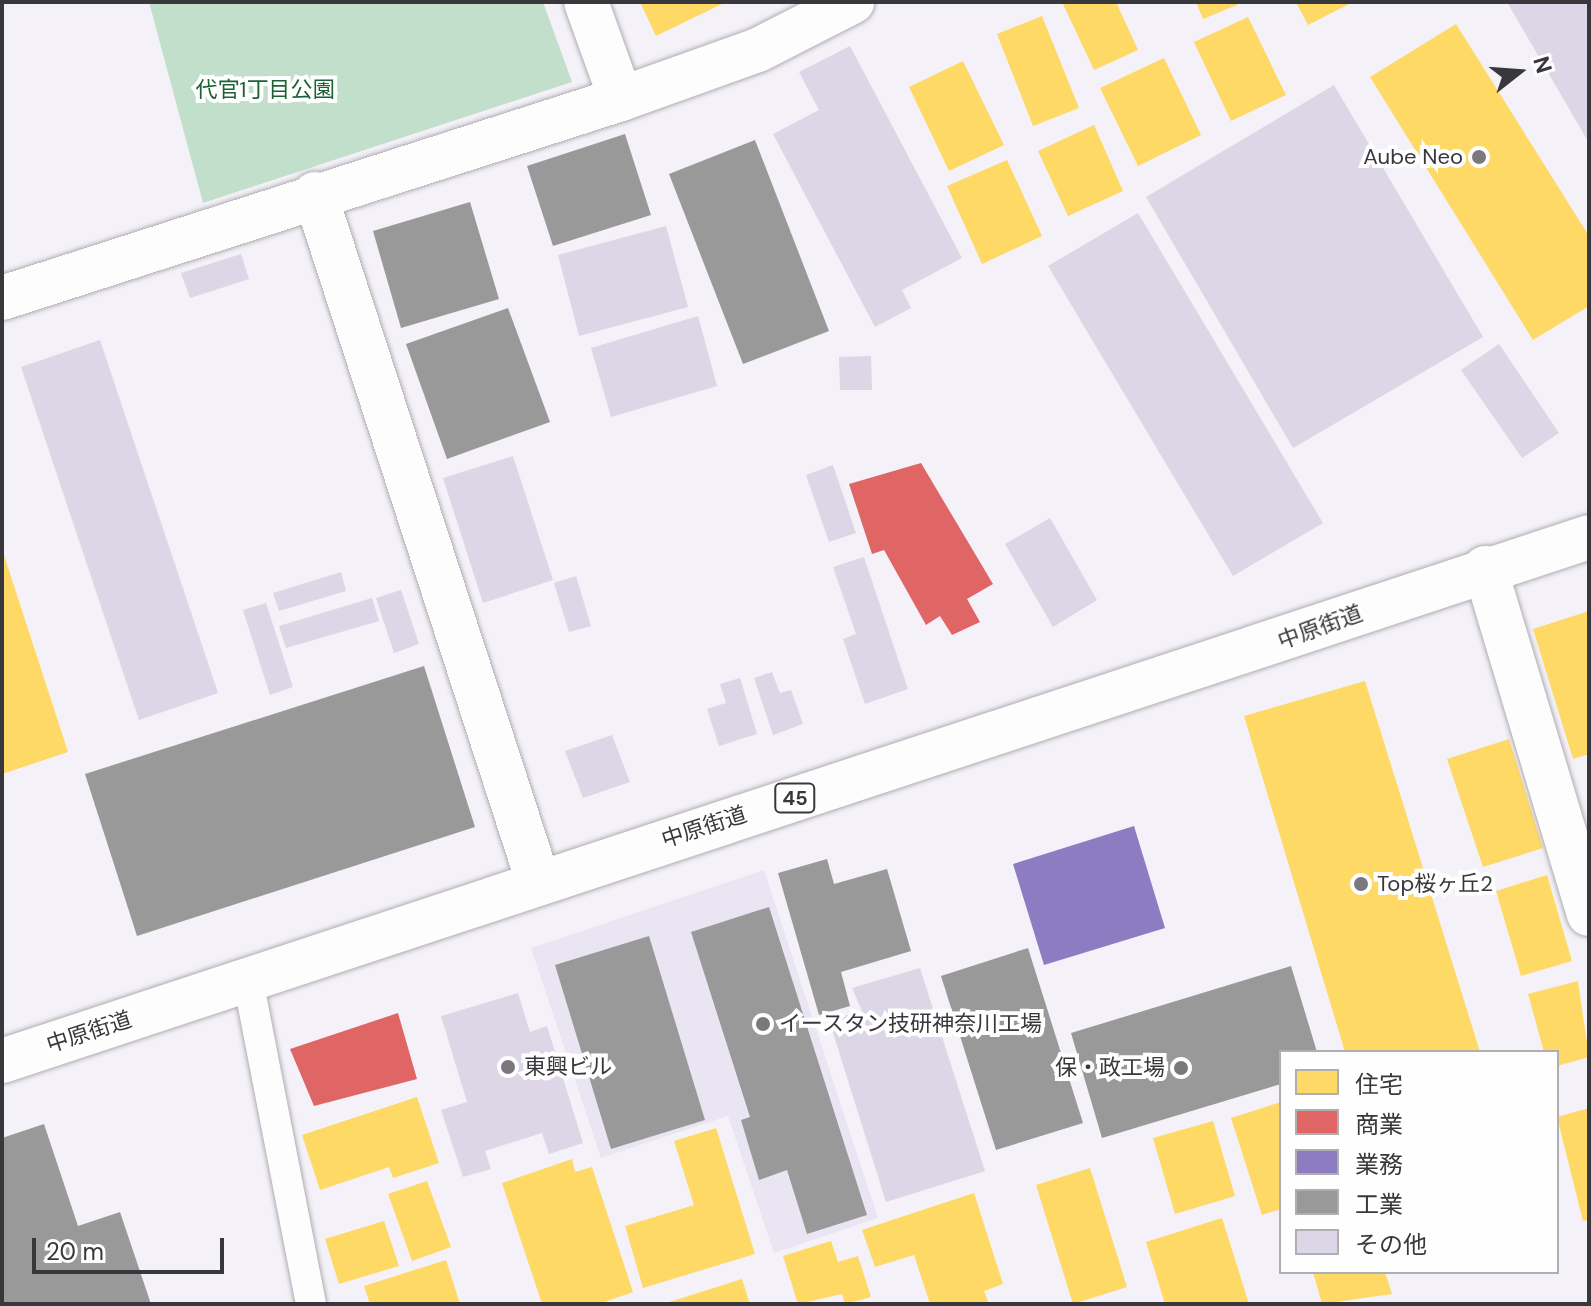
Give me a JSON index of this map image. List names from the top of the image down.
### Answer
{
  "streets": {
    "street": ["中原街道", "45"]
  },
  "parks": ["代官1丁目公園"],
  "places": [
    "Aube Neo",
    "Top桜ヶ丘2",
    "イースタン技研神奈川工場",
    "東興ビル",
    "保・政工場"
  ],
  "legend": [
    "住宅",
    "商業",
    "業務",
    "工業",
    "その他"
  ],
  "scale_bar": "20 m",
  "north": "right"
}
